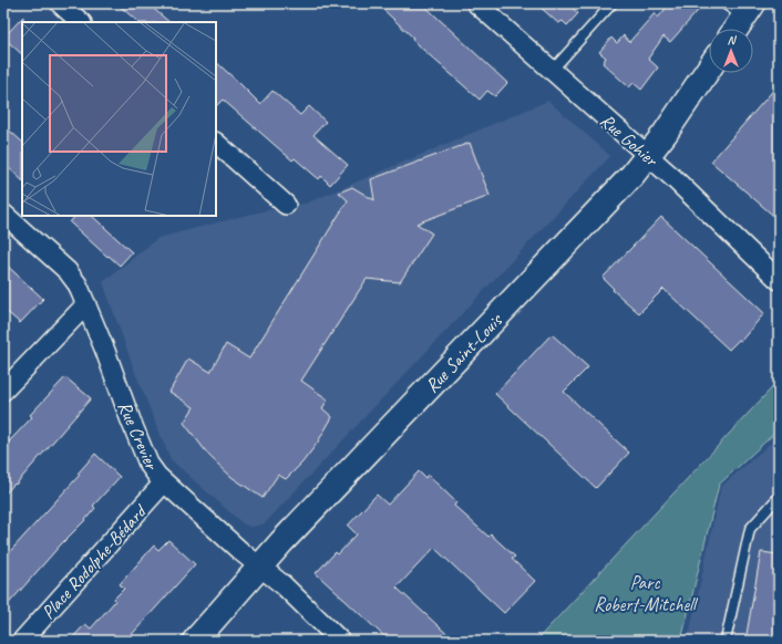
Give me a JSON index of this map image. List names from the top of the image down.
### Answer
{
  "streets": {
    "street": [
      "Rue Gohier",
      "Rue Saint-Louis",
      "Rue Crevier",
      "Place Rodolphe-Bédard"
    ]
  },
  "crossings": [
    ["Rue Gohier", "Rue Saint-Louis"],
    ["Rue Saint-Louis", "Rue Crevier"],
    ["Rue Crevier", "Place Rodolphe-Bédard"]
  ],
  "parks": ["Parc Robert-Mitchell"],
  "north": "top"
}
